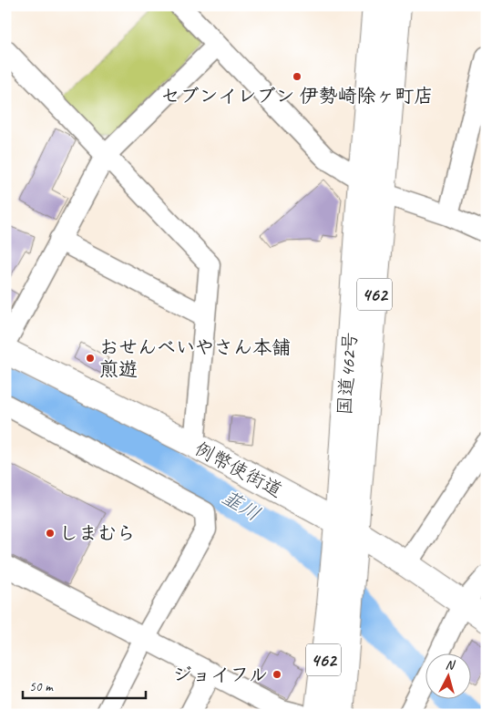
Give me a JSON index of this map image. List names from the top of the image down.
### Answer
{
  "streets": {
    "main road": ["462", "国道462号", "例幣使街道"]
  },
  "crossings": [
    ["国道462号", "例幣使街道"]
  ],
  "water": ["韮川"],
  "places": [
    "セブンイレブン 伊勢崎除ヶ町店",
    "おせんベいやさん本舗 煎遊",
    "しまむら",
    "ジョイフル"
  ],
  "scale_bar": "50 m",
  "north": "top"
}
